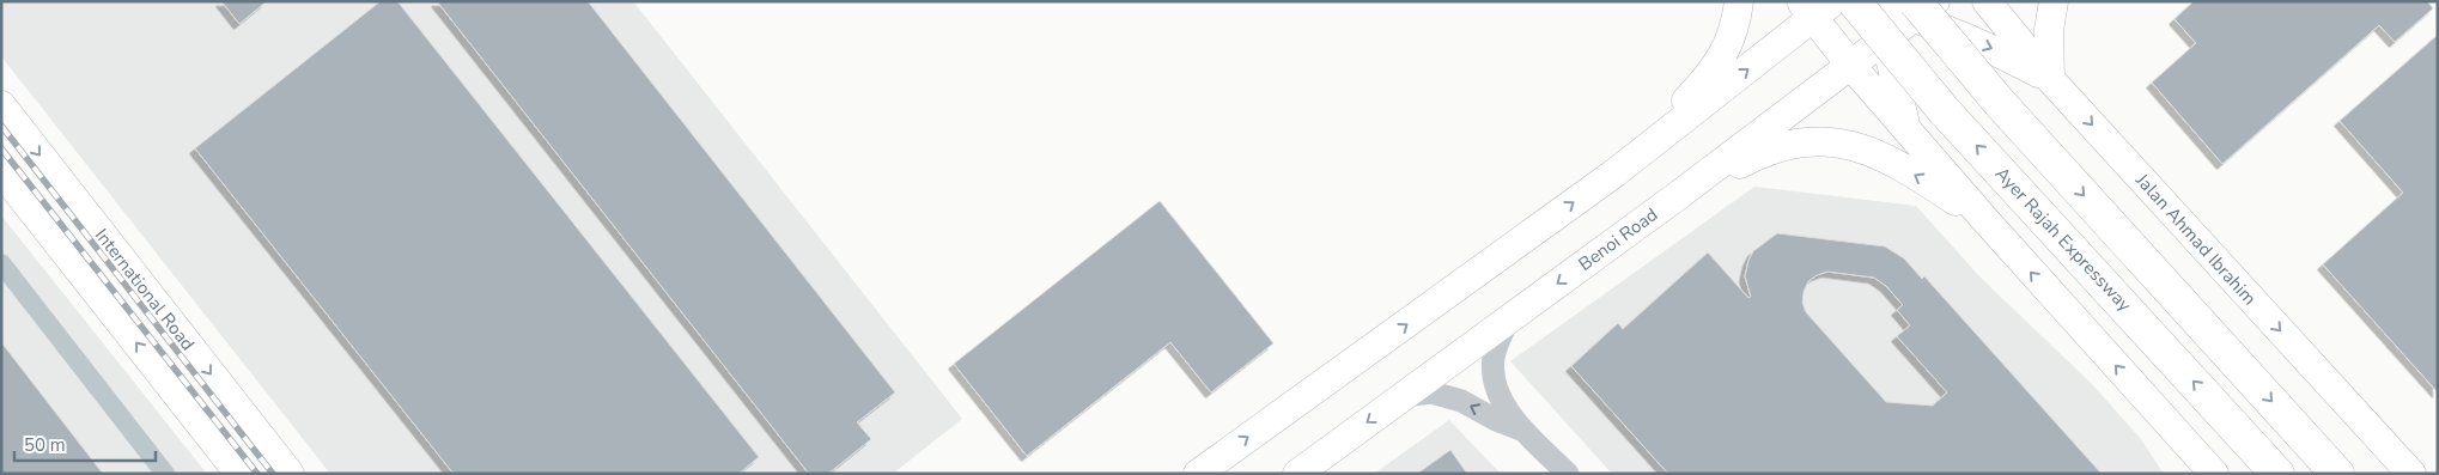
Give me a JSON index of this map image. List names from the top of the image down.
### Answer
{
  "streets": {
    "highway": ["Ayer Rajah Expressway"],
    "main road": ["Benoi Road", "Jalan Ahmad Ibrahim", "International Road"]
  },
  "scale_bar": "50 m"
}
